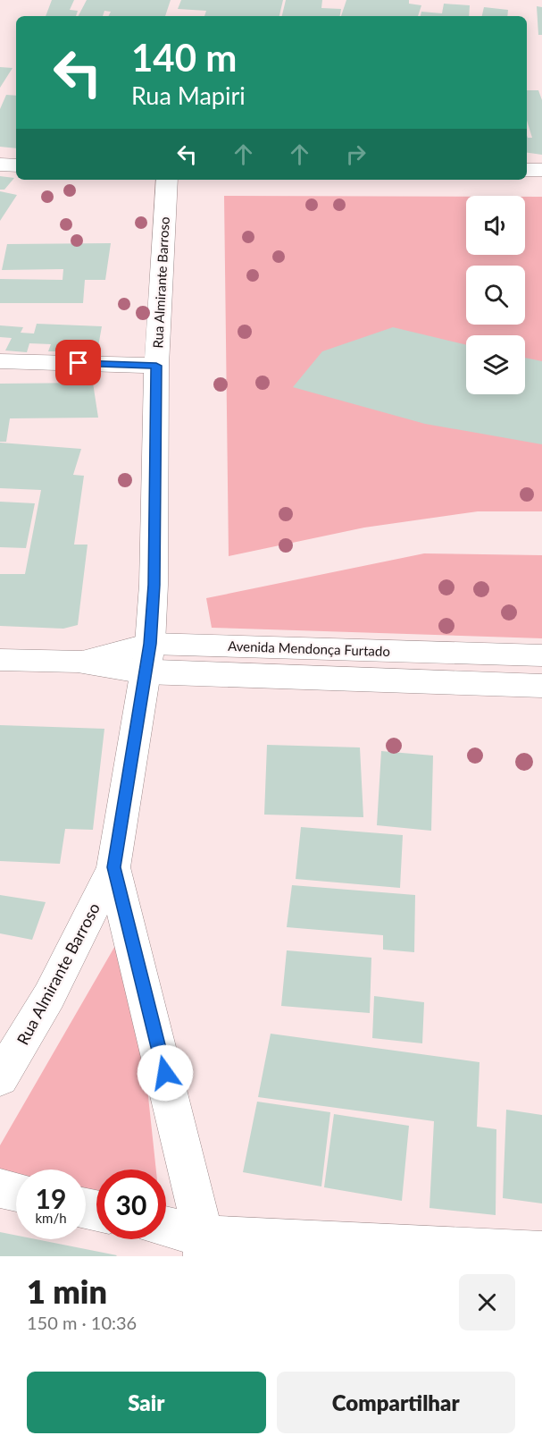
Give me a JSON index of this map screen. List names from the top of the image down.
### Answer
{
  "streets": {
    "street": ["Rua Almirante Barroso", "Avenida Mendonça Furtado"]
  },
  "crossings": [
    ["Rua Almirante Barroso", "Avenida Mendonça Furtado"]
  ],
  "page": {
    "turn": ["140 m", "Rua Mapiri"],
    "speed": "19 km/h",
    "limit": "30",
    "heading": ["1 min", "150 m · 10:36"],
    "buttons": ["Sair", "Compartilhar"]
  }
}
